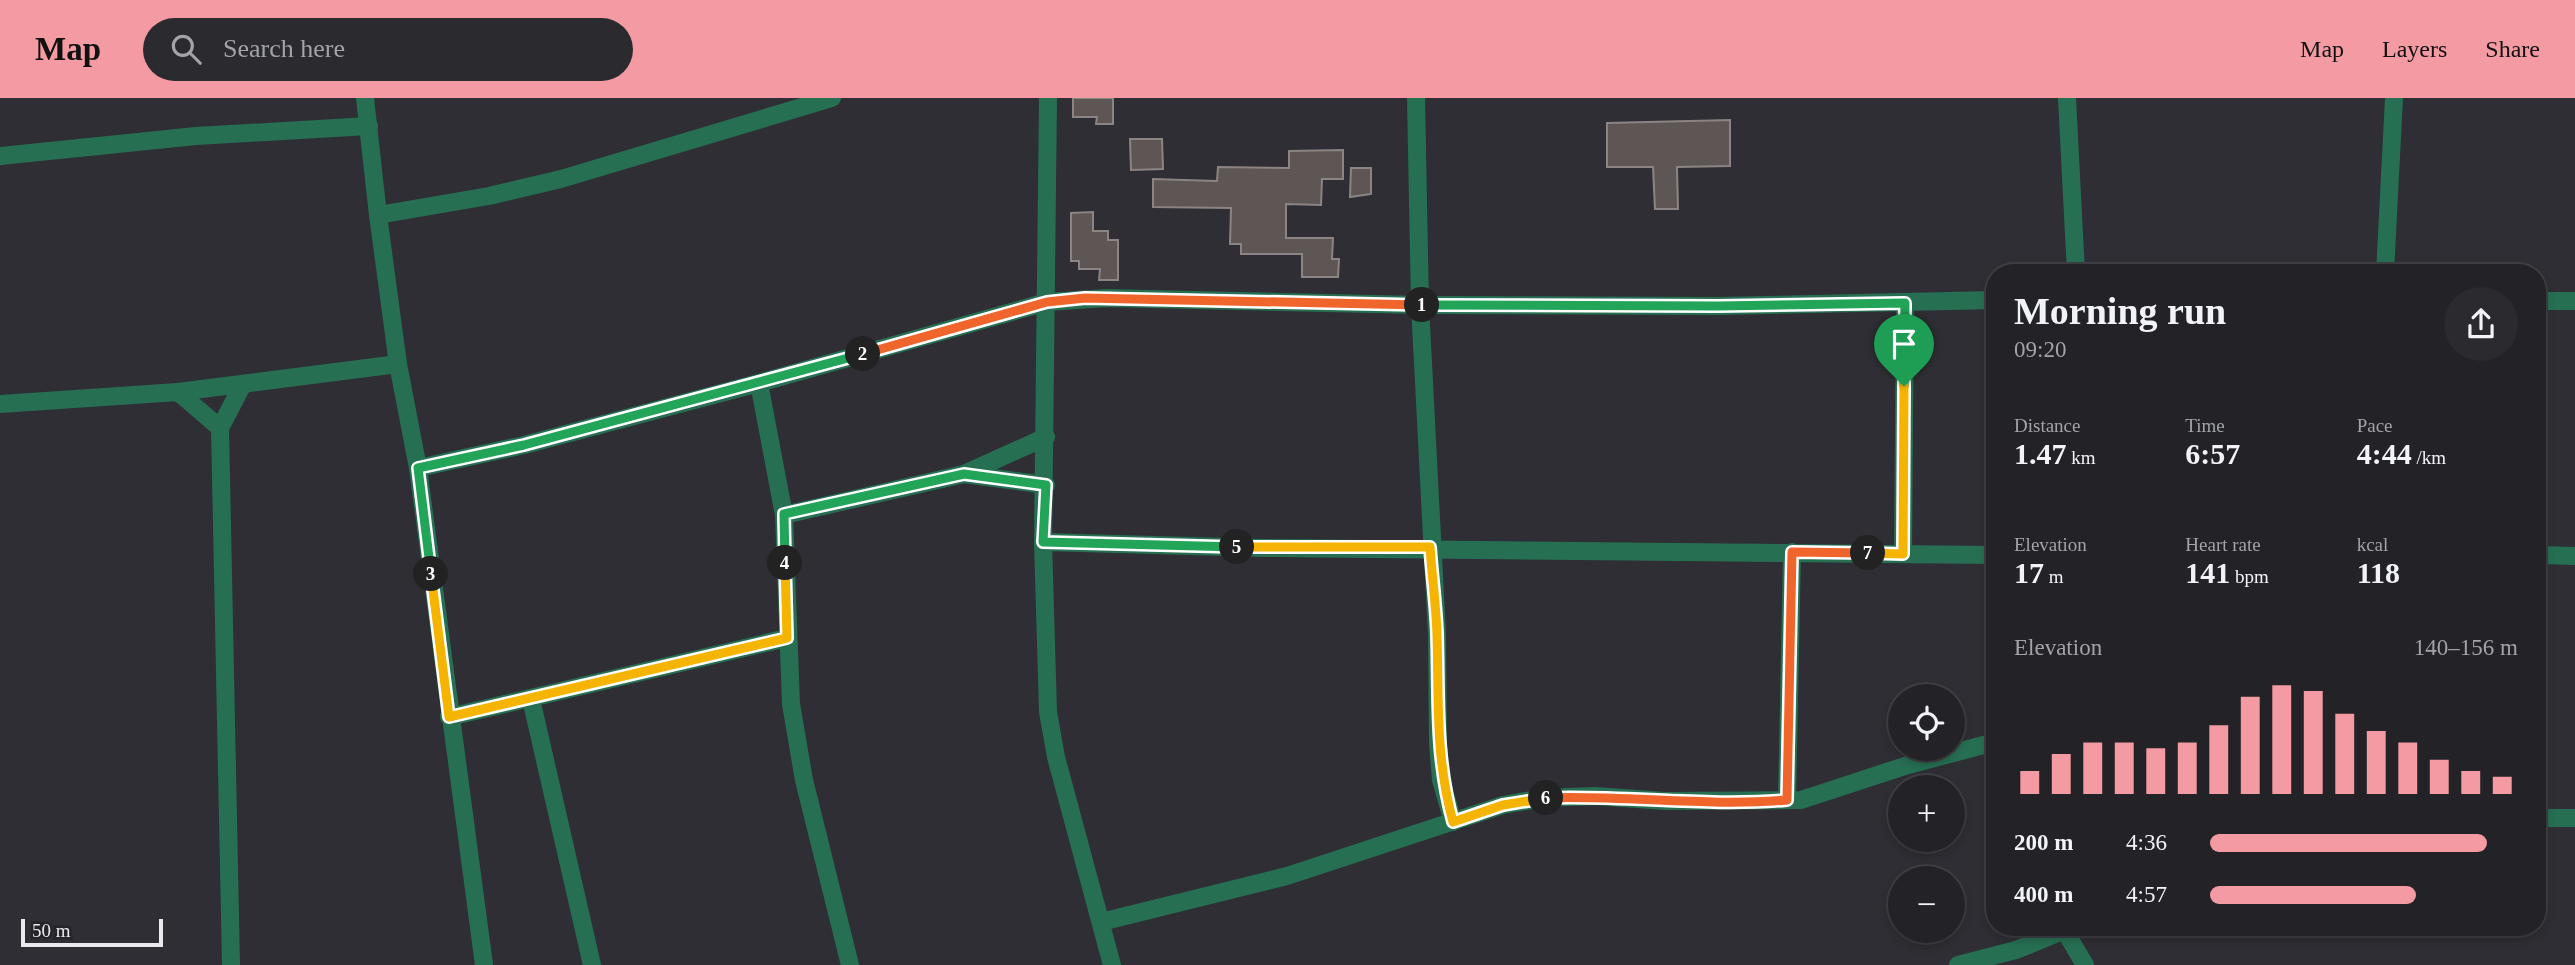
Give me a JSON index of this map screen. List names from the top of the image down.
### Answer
{
  "scale_bar": "50 m",
  "page": {
    "header": "Map",
    "search": "Search here",
    "nav": ["Map", "Layers", "Share"],
    "heading": ["Morning run", "09:20"],
    "pins": [
      "1",
      "2",
      "5",
      "7",
      "4",
      "3",
      "6"
    ],
    "stats": [
      ["Distance", "1.47 km"],
      ["Time", "6:57"],
      ["Pace", "4:44 /km"],
      ["Elevation", "17 m"],
      ["Heart rate", "141 bpm"],
      ["kcal", "118"]
    ],
    "chart": ["Elevation", "140–156 m"],
    "map_buttons": ["+", "−"],
    "list": [
      {
        "name": "200 m",
        "note": "4:36"
      },
      {
        "name": "400 m",
        "note": "4:57"
      }
    ],
    "scale": "50 m"
  }
}
